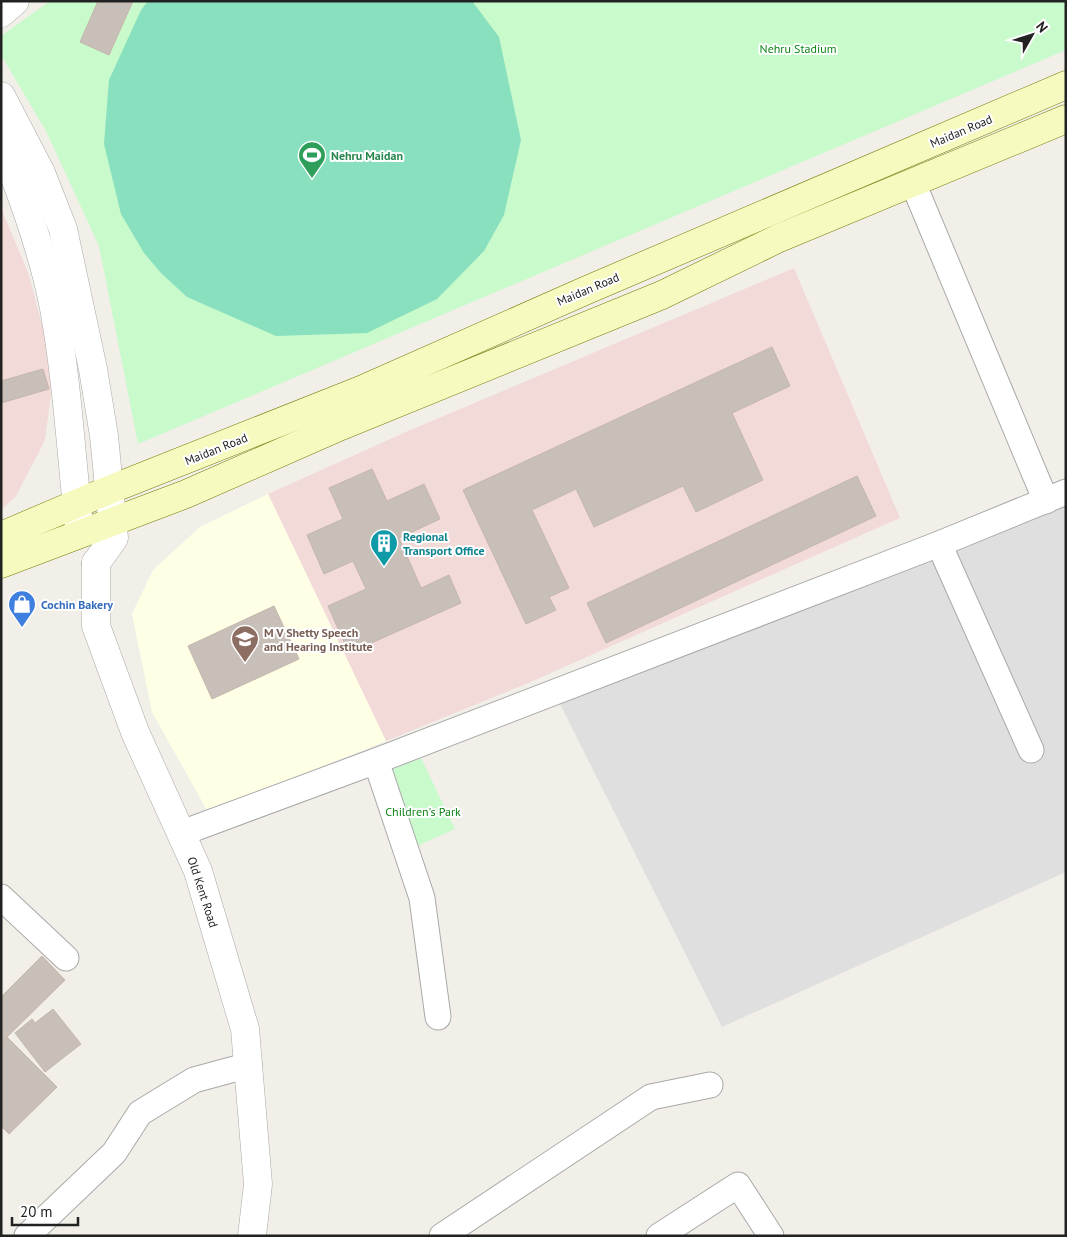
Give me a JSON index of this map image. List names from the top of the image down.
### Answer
{
  "streets": {
    "main road": ["Maidan Road"],
    "street": ["Old Kent Road"]
  },
  "parks": ["Nehru Stadium", "Children's Park"],
  "places": {
    "sports": ["Nehru Maidan"],
    "building": ["Regional Transport Office"],
    "shop": ["Cochin Bakery"],
    "school or university": ["M V Shetty Speech and Hearing Institute"]
  },
  "scale_bar": "20 m",
  "north": "top right"
}
